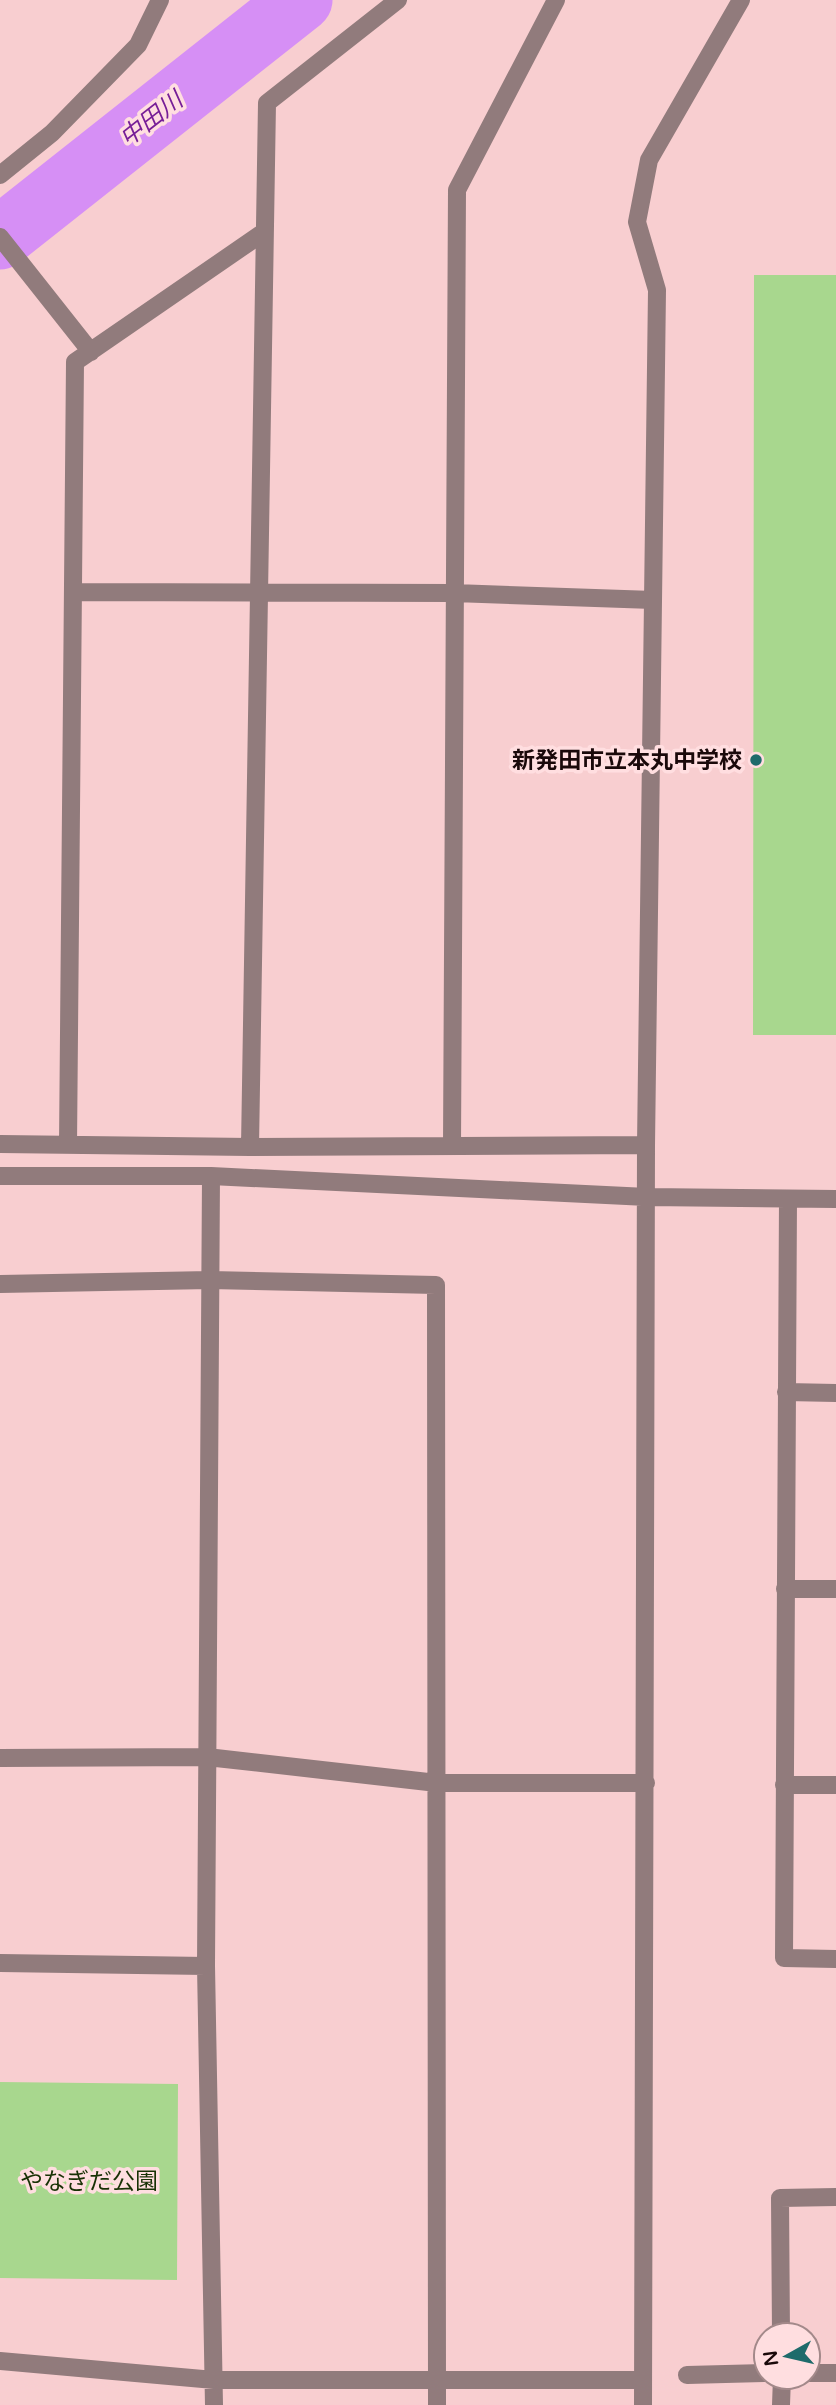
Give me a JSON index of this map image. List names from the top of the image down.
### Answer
{
  "water": ["中田川"],
  "parks": ["やなぎだ公園"],
  "places": ["新発田市立本丸中学校"],
  "north": "left"
}
